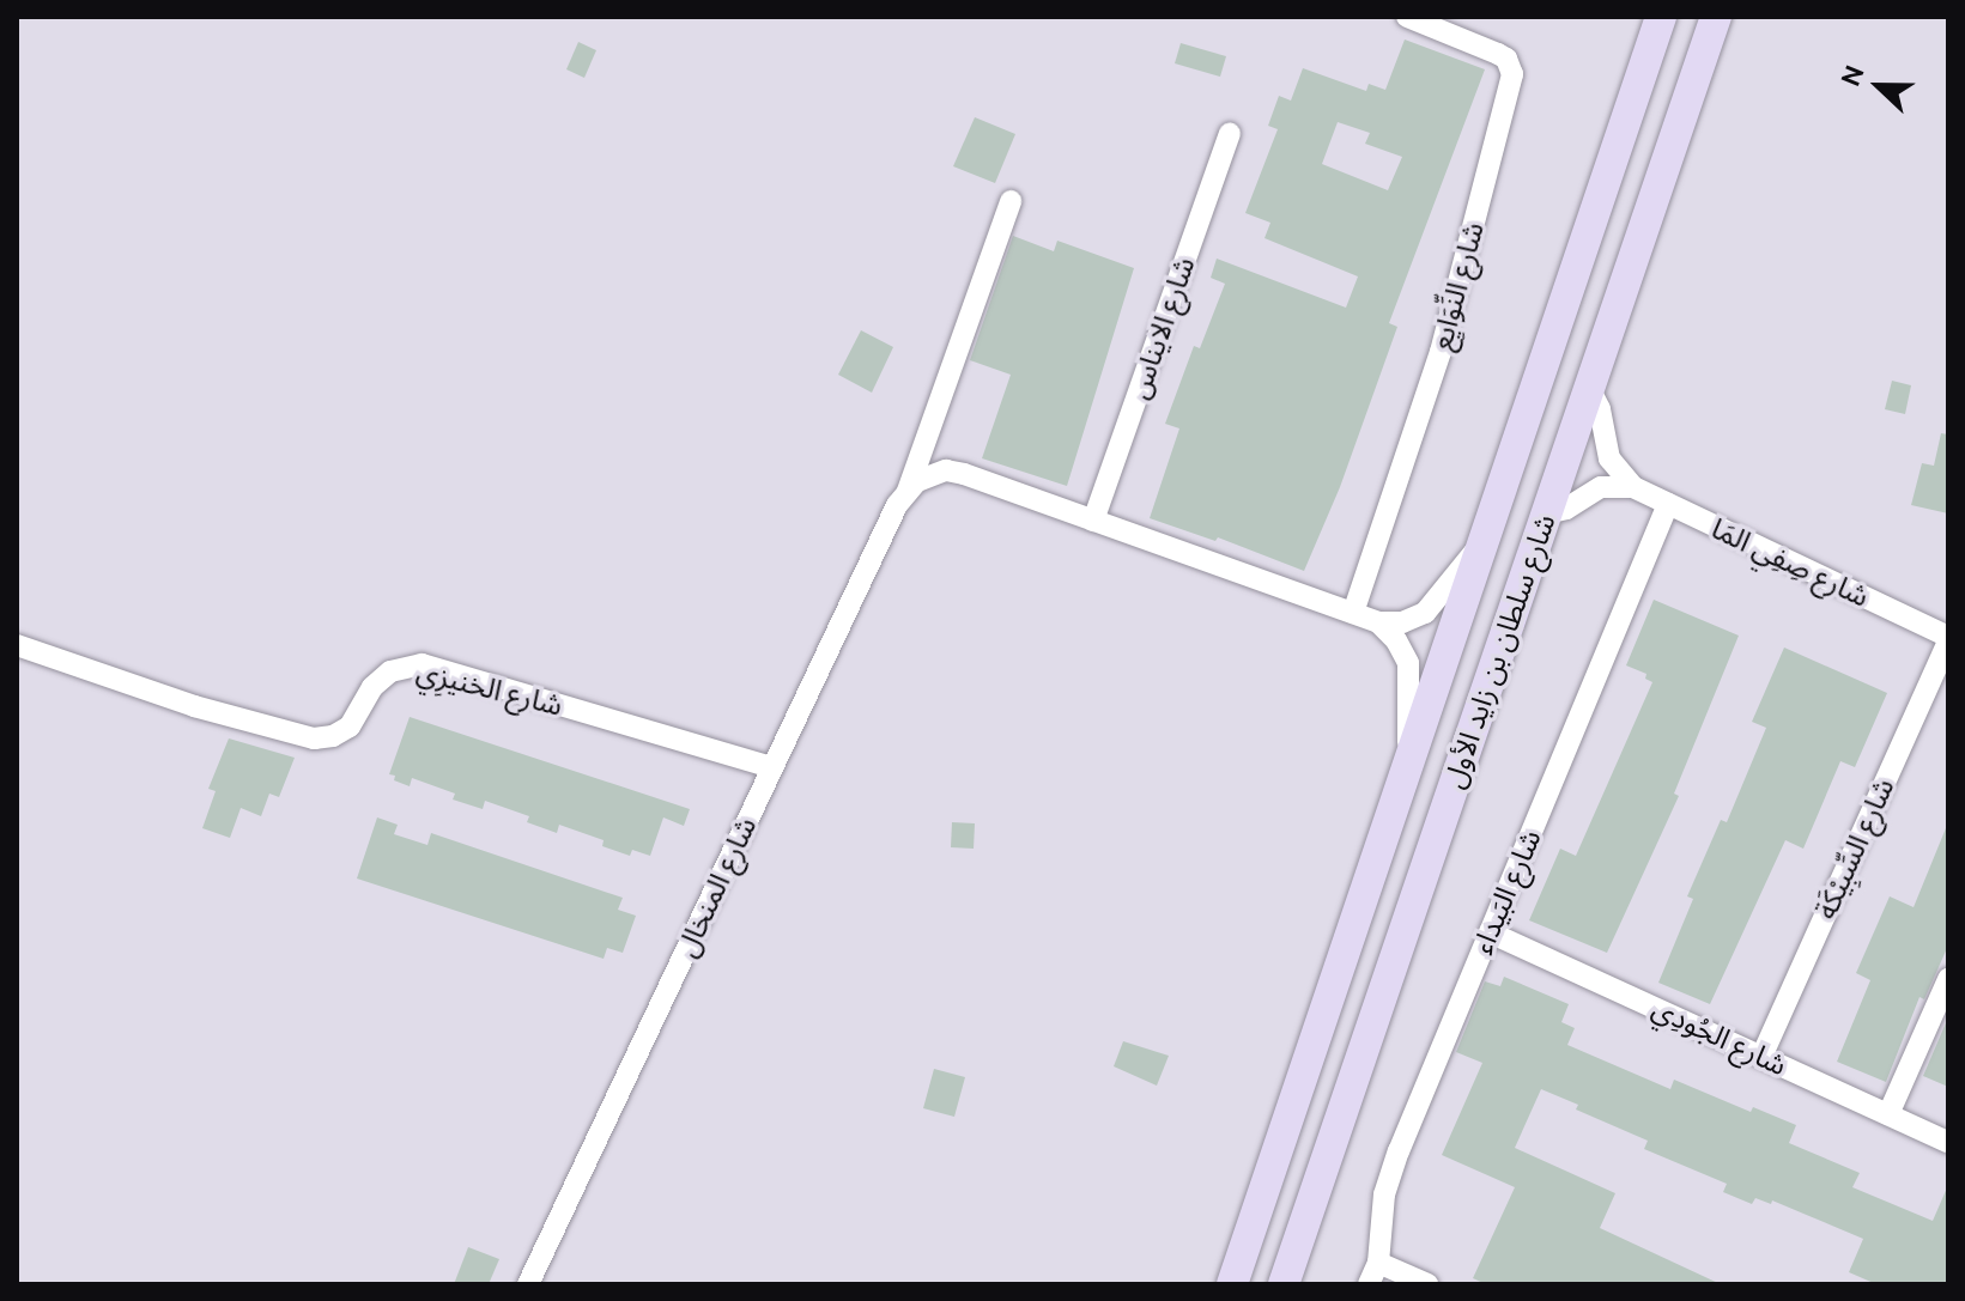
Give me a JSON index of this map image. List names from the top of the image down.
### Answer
{
  "streets": {
    "main road": ["شارع سلطان بن زايد الأول"],
    "street": [
      "شارع النِّوَايِع",
      "شارع الايناس",
      "شارع صِفِي المَا",
      "شارع الخنيزِي",
      "شارع السِّبِيْكَة",
      "شارع المنخال",
      "شارع البَيداء",
      "شارع الجُودِي"
    ]
  },
  "crossings": [
    ["شارع صِفِي المَا", "شارع السِّبِيْكَة"],
    ["شارع صِفِي المَا", "شارع البَيداء"],
    ["شارع الخنيزِي", "شارع المنخال"],
    ["شارع السِّبِيْكَة", "شارع الجُودِي"],
    ["شارع البَيداء", "شارع الجُودِي"]
  ],
  "north": "left"
}
